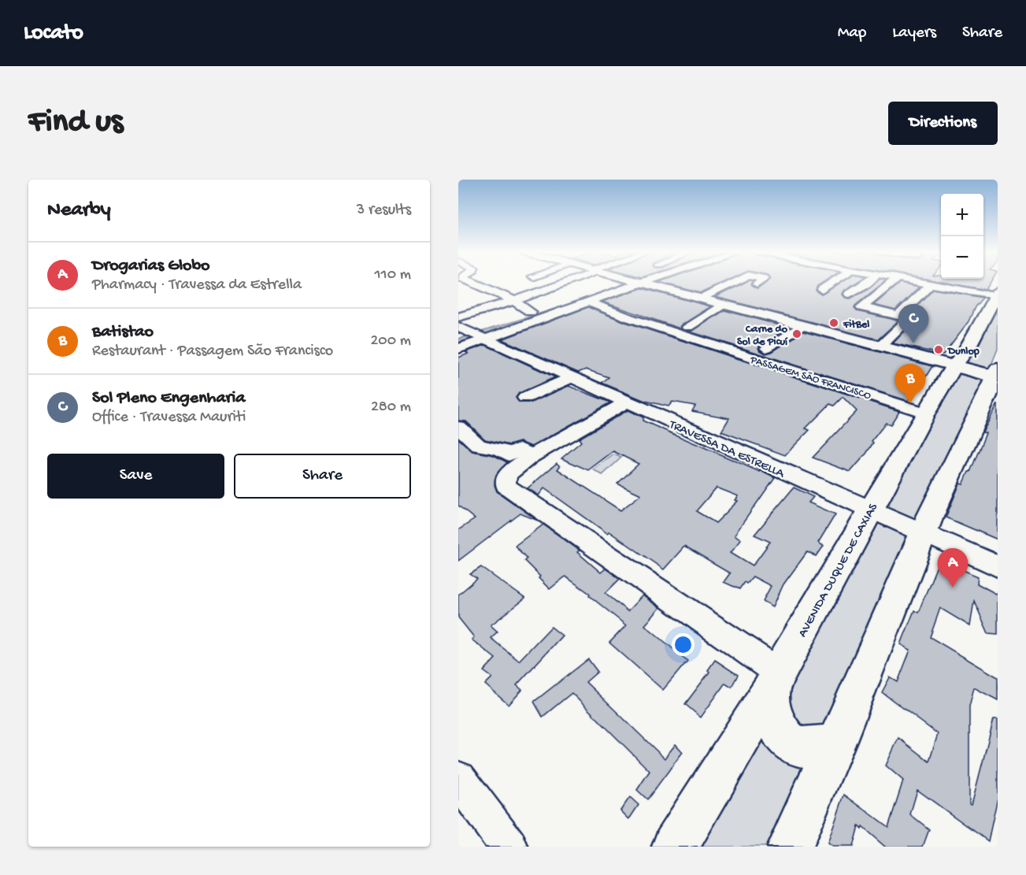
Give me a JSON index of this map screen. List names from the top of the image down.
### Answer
{
  "streets": {
    "main road": ["AVENIDA DUQUE DE CAXIAS"],
    "street": ["PASSAGEM SÃO FRANCISCO", "TRAVESSA DA ESTRELLA"]
  },
  "crossings": [
    ["PASSAGEM SÃO FRANCISCO", "AVENIDA DUQUE DE CAXIAS"],
    ["TRAVESSA DA ESTRELLA", "AVENIDA DUQUE DE CAXIAS"]
  ],
  "places": ["FitBel", "Carne do Sol de Picuí", "Dunlop"],
  "page": {
    "header": "Locato",
    "nav": ["Map", "Layers", "Share"],
    "buttons": [
      "Directions",
      ["Save", "Share"]
    ],
    "title": "Find us",
    "heading": ["Nearby", "3 results"],
    "map_buttons": ["+", "−"],
    "list": [
      {
        "mark": "A",
        "name": "Drogarias Globo",
        "note": "Pharmacy · Travessa da Estrella",
        "value": "110 m"
      },
      {
        "mark": "B",
        "name": "Batistao",
        "note": "Restaurant · Passagem São Francisco",
        "value": "200 m"
      },
      {
        "mark": "C",
        "name": "Sol Pleno Engenharia",
        "note": "Office · Travessa Mauriti",
        "value": "280 m"
      }
    ],
    "pins": ["C", "B", "A"]
  }
}
